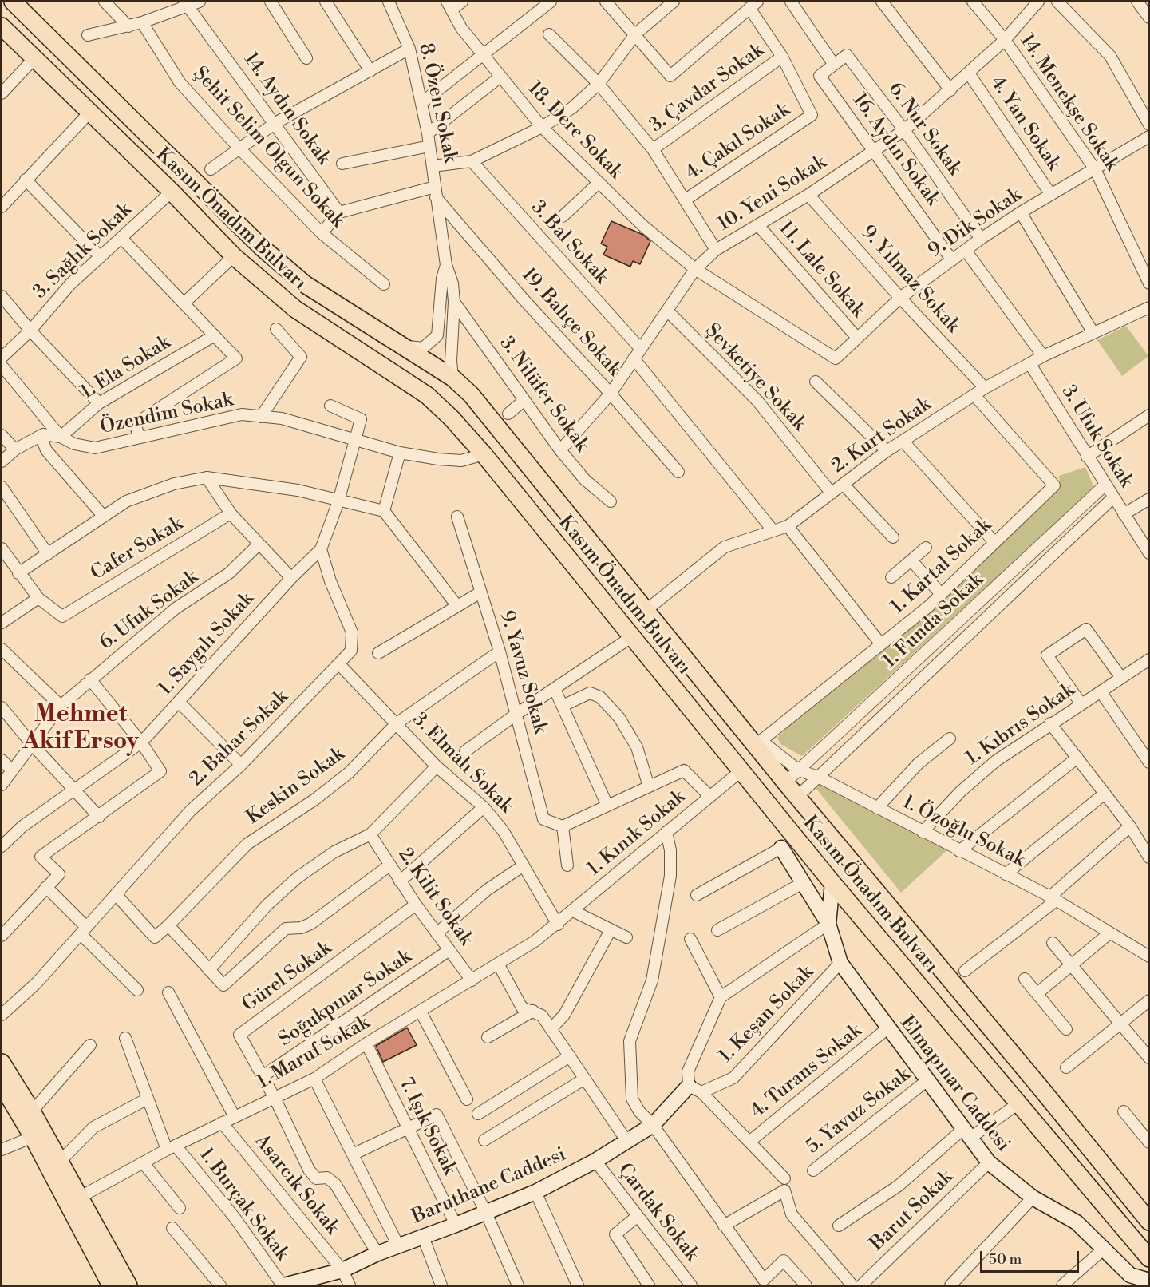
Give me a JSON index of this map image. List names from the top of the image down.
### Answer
{
  "streets": {
    "main road": ["Kasım Önadım Bulvarı"],
    "street": [
      "3. Çavdar Sokak",
      "8. Özen Sokak",
      "14. Menekşe Sokak",
      "14. Aydın Sokak",
      "4. Yan Sokak",
      "6. Nur Sokak",
      "18. Dere Sokak",
      "4. Çakıl Sokak",
      "Şehit Selim Olgun Sokak",
      "16. Aydın Sokak",
      "10. Yeni Sokak",
      "9. Dik Sokak",
      "3. Bal Sokak",
      "3. Sağlık Sokak",
      "11. Lale Sokak",
      "9. Yılmaz Sokak",
      "19. Bahçe Sokak",
      "1. Ela Sokak",
      "Şevketiye Sokak",
      "3. Nilüfer Sokak",
      "Özendim Sokak",
      "2. Kurt Sokak",
      "3. Ufuk Sokak",
      "Cafer Sokak",
      "1. Kartal Sokak",
      "6. Ufuk Sokak",
      "1. Funda Sokak",
      "1. Saygılı Sokak",
      "9. Yavuz Sokak",
      "1. Kıbrıs Sokak",
      "2. Bahar Sokak",
      "3. Elmalı Sokak",
      "Keskin Sokak",
      "1. Özoğlu Sokak",
      "1. Kınık Sokak",
      "2. Kilit Sokak",
      "Gürel Sokak",
      "Soğukpınar Sokak",
      "1. Keşan Sokak",
      "1. Maruf Sokak",
      "4. Turans Sokak",
      "Elmapınar Caddesi",
      "5. Yavuz Sokak",
      "7. Işık Sokak",
      "Asarcık Sokak",
      "Baruthane Caddesi",
      "1. Burçak Sokak",
      "Barut Sokak",
      "Çardak Sokak"
    ]
  },
  "crossings": [
    ["3. Çavdar Sokak", "4. Çakıl Sokak"],
    ["8. Özen Sokak", "14. Aydın Sokak"],
    ["8. Özen Sokak", "Kasım Önadım Bulvarı"],
    ["8. Özen Sokak", "19. Bahçe Sokak"],
    ["8. Özen Sokak", "3. Nilüfer Sokak"],
    ["14. Menekşe Sokak", "10. Yeni Sokak"],
    ["14. Menekşe Sokak", "9. Dik Sokak"],
    ["4. Yan Sokak", "10. Yeni Sokak"],
    ["4. Yan Sokak", "9. Dik Sokak"],
    ["6. Nur Sokak", "16. Aydın Sokak"],
    ["6. Nur Sokak", "10. Yeni Sokak"],
    ["6. Nur Sokak", "9. Dik Sokak"],
    ["18. Dere Sokak", "10. Yeni Sokak"],
    ["18. Dere Sokak", "9. Dik Sokak"],
    ["16. Aydın Sokak", "10. Yeni Sokak"],
    ["16. Aydın Sokak", "9. Dik Sokak"],
    ["10. Yeni Sokak", "3. Bal Sokak"],
    ["10. Yeni Sokak", "11. Lale Sokak"],
    ["10. Yeni Sokak", "9. Yılmaz Sokak"],
    ["10. Yeni Sokak", "19. Bahçe Sokak"],
    ["10. Yeni Sokak", "Şevketiye Sokak"],
    ["10. Yeni Sokak", "3. Nilüfer Sokak"],
    ["Kasım Önadım Bulvarı", "3. Sağlık Sokak"],
    ["Kasım Önadım Bulvarı", "Özendim Sokak"],
    ["Kasım Önadım Bulvarı", "2. Kurt Sokak"],
    ["Kasım Önadım Bulvarı", "1. Kartal Sokak"],
    ["Kasım Önadım Bulvarı", "1. Funda Sokak"],
    ["Kasım Önadım Bulvarı", "1. Özoğlu Sokak"],
    ["Kasım Önadım Bulvarı", "1. Kınık Sokak"],
    ["Kasım Önadım Bulvarı", "Elmapınar Caddesi"],
    ["9. Dik Sokak", "11. Lale Sokak"],
    ["9. Dik Sokak", "9. Yılmaz Sokak"],
    ["9. Yılmaz Sokak", "2. Kurt Sokak"],
    ["1. Ela Sokak", "Özendim Sokak"],
    ["Şevketiye Sokak", "2. Kurt Sokak"],
    ["2. Kurt Sokak", "3. Ufuk Sokak"],
    ["2. Kurt Sokak", "1. Kartal Sokak"],
    ["3. Ufuk Sokak", "1. Funda Sokak"],
    ["1. Kartal Sokak", "1. Özoğlu Sokak"],
    ["1. Funda Sokak", "1. Özoğlu Sokak"],
    ["1. Saygılı Sokak", "2. Bahar Sokak"],
    ["9. Yavuz Sokak", "Keskin Sokak"],
    ["1. Kıbrıs Sokak", "1. Özoğlu Sokak"],
    ["2. Bahar Sokak", "3. Elmalı Sokak"],
    ["3. Elmalı Sokak", "Keskin Sokak"],
    ["3. Elmalı Sokak", "1. Kınık Sokak"],
    ["3. Elmalı Sokak", "1. Maruf Sokak"],
    ["1. Kınık Sokak", "1. Maruf Sokak"],
    ["2. Kilit Sokak", "Gürel Sokak"],
    ["2. Kilit Sokak", "Soğukpınar Sokak"],
    ["2. Kilit Sokak", "1. Maruf Sokak"],
    ["Gürel Sokak", "Soğukpınar Sokak"],
    ["Gürel Sokak", "1. Maruf Sokak"],
    ["Gürel Sokak", "Baruthane Caddesi"],
    ["1. Keşan Sokak", "Elmapınar Caddesi"],
    ["1. Keşan Sokak", "Baruthane Caddesi"],
    ["1. Maruf Sokak", "7. Işık Sokak"],
    ["1. Maruf Sokak", "Asarcık Sokak"],
    ["1. Maruf Sokak", "1. Burçak Sokak"],
    ["4. Turans Sokak", "Elmapınar Caddesi"],
    ["Elmapınar Caddesi", "5. Yavuz Sokak"],
    ["Elmapınar Caddesi", "Barut Sokak"],
    ["7. Işık Sokak", "Baruthane Caddesi"],
    ["Asarcık Sokak", "Baruthane Caddesi"],
    ["Baruthane Caddesi", "1. Burçak Sokak"],
    ["Baruthane Caddesi", "Çardak Sokak"]
  ],
  "districts": ["Mehmet Akif Ersoy"],
  "scale_bar": "50 m"
}
